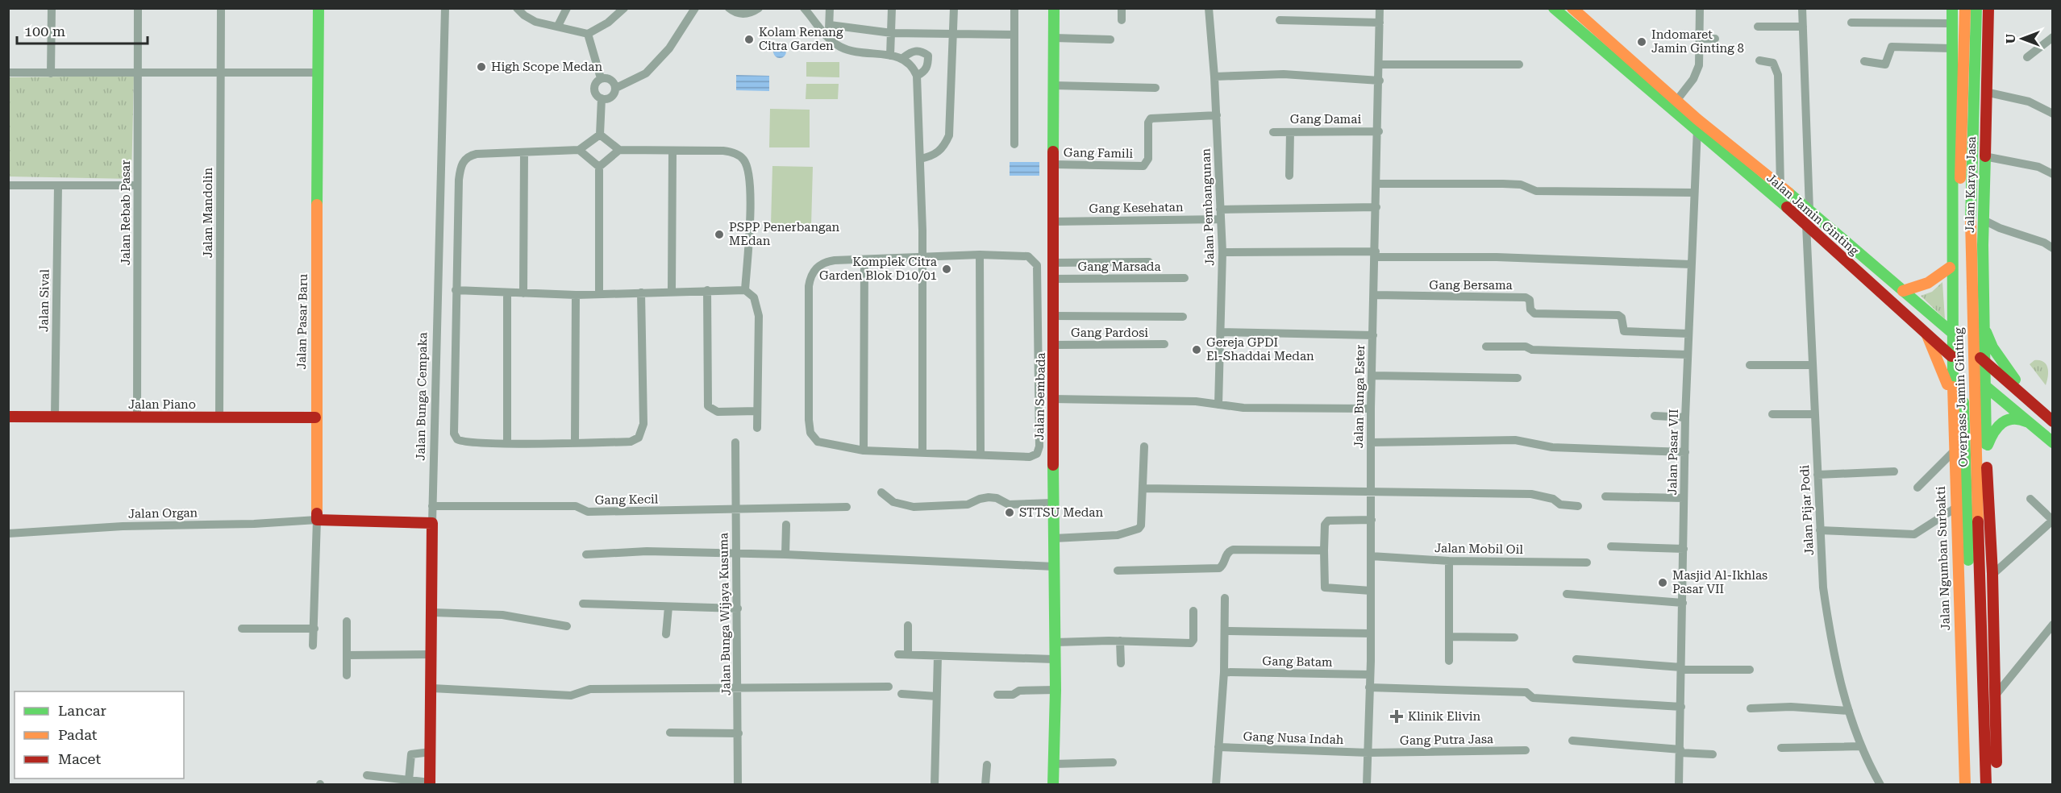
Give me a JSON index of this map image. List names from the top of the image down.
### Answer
{
  "streets": {
    "main road": [
      "Jalan Karya Jasa",
      "Jalan Jamin Ginting",
      "Jalan Pasar Baru",
      "Jalan Bunga Cempaka",
      "Jalan Sembada",
      "Overpass Jamin Ginting",
      "Jalan Piano",
      "Jalan Ngumban Surbakti"
    ],
    "street": [
      "Gang Damai",
      "Gang Famili",
      "Jalan Pembangunan",
      "Gang Kesehatan",
      "Jalan Rebab Pasar",
      "Jalan Mandolin",
      "Gang Marsada",
      "Gang Bersama",
      "Jalan Sival",
      "Gang Pardosi",
      "Jalan Bunga Ester",
      "Jalan Pasar VII",
      "Gang Kecil",
      "Jalan Pijar Podi",
      "Jalan Organ",
      "Jalan Mobil Oil",
      "Jalan Bunga Wijaya Kusuma",
      "Gang Batam",
      "Gang Nusa Indah",
      "Gang Putra Jasa"
    ]
  },
  "crossings": [
    ["Gang Damai", "Jalan Bunga Ester"],
    ["Gang Famili", "Jalan Pembangunan"],
    ["Gang Famili", "Jalan Sembada"],
    ["Jalan Karya Jasa", "Jalan Jamin Ginting"],
    ["Jalan Karya Jasa", "Jalan Ngumban Surbakti"],
    ["Jalan Pembangunan", "Gang Kesehatan"],
    ["Gang Kesehatan", "Jalan Sembada"],
    ["Jalan Rebab Pasar", "Jalan Piano"],
    ["Jalan Mandolin", "Jalan Piano"],
    ["Jalan Jamin Ginting", "Jalan Pasar VII"],
    ["Jalan Jamin Ginting", "Jalan Pijar Podi"],
    ["Jalan Jamin Ginting", "Jalan Ngumban Surbakti"],
    ["Gang Marsada", "Jalan Sembada"],
    ["Gang Bersama", "Jalan Bunga Ester"],
    ["Gang Bersama", "Jalan Pasar VII"],
    ["Jalan Sival", "Jalan Piano"],
    ["Jalan Pasar Baru", "Jalan Piano"],
    ["Jalan Pasar Baru", "Jalan Organ"],
    ["Gang Pardosi", "Jalan Sembada"],
    ["Jalan Bunga Cempaka", "Gang Kecil"],
    ["Jalan Bunga Ester", "Jalan Mobil Oil"],
    ["Jalan Bunga Ester", "Gang Batam"],
    ["Jalan Bunga Ester", "Gang Nusa Indah"],
    ["Jalan Bunga Ester", "Gang Putra Jasa"],
    ["Gang Kecil", "Jalan Bunga Wijaya Kusuma"],
    ["Gang Nusa Indah", "Gang Putra Jasa"]
  ],
  "places": {
    "other": [
      "Kolam Renang Citra Garden",
      "Indomaret Jamin Ginting 8",
      "High Scope Medan",
      "PSPP Penerbangan MEdan",
      "Komplek Citra Garden Blok D10/01",
      "Gereja GPDI El-Shaddai Medan",
      "STTSU Medan",
      "Masjid Al-Ikhlas Pasar VII"
    ],
    "health": ["Klinik Elivin"]
  },
  "legend": ["Lancar", "Padat", "Macet"],
  "scale_bar": "100 m",
  "north": "left"
}
